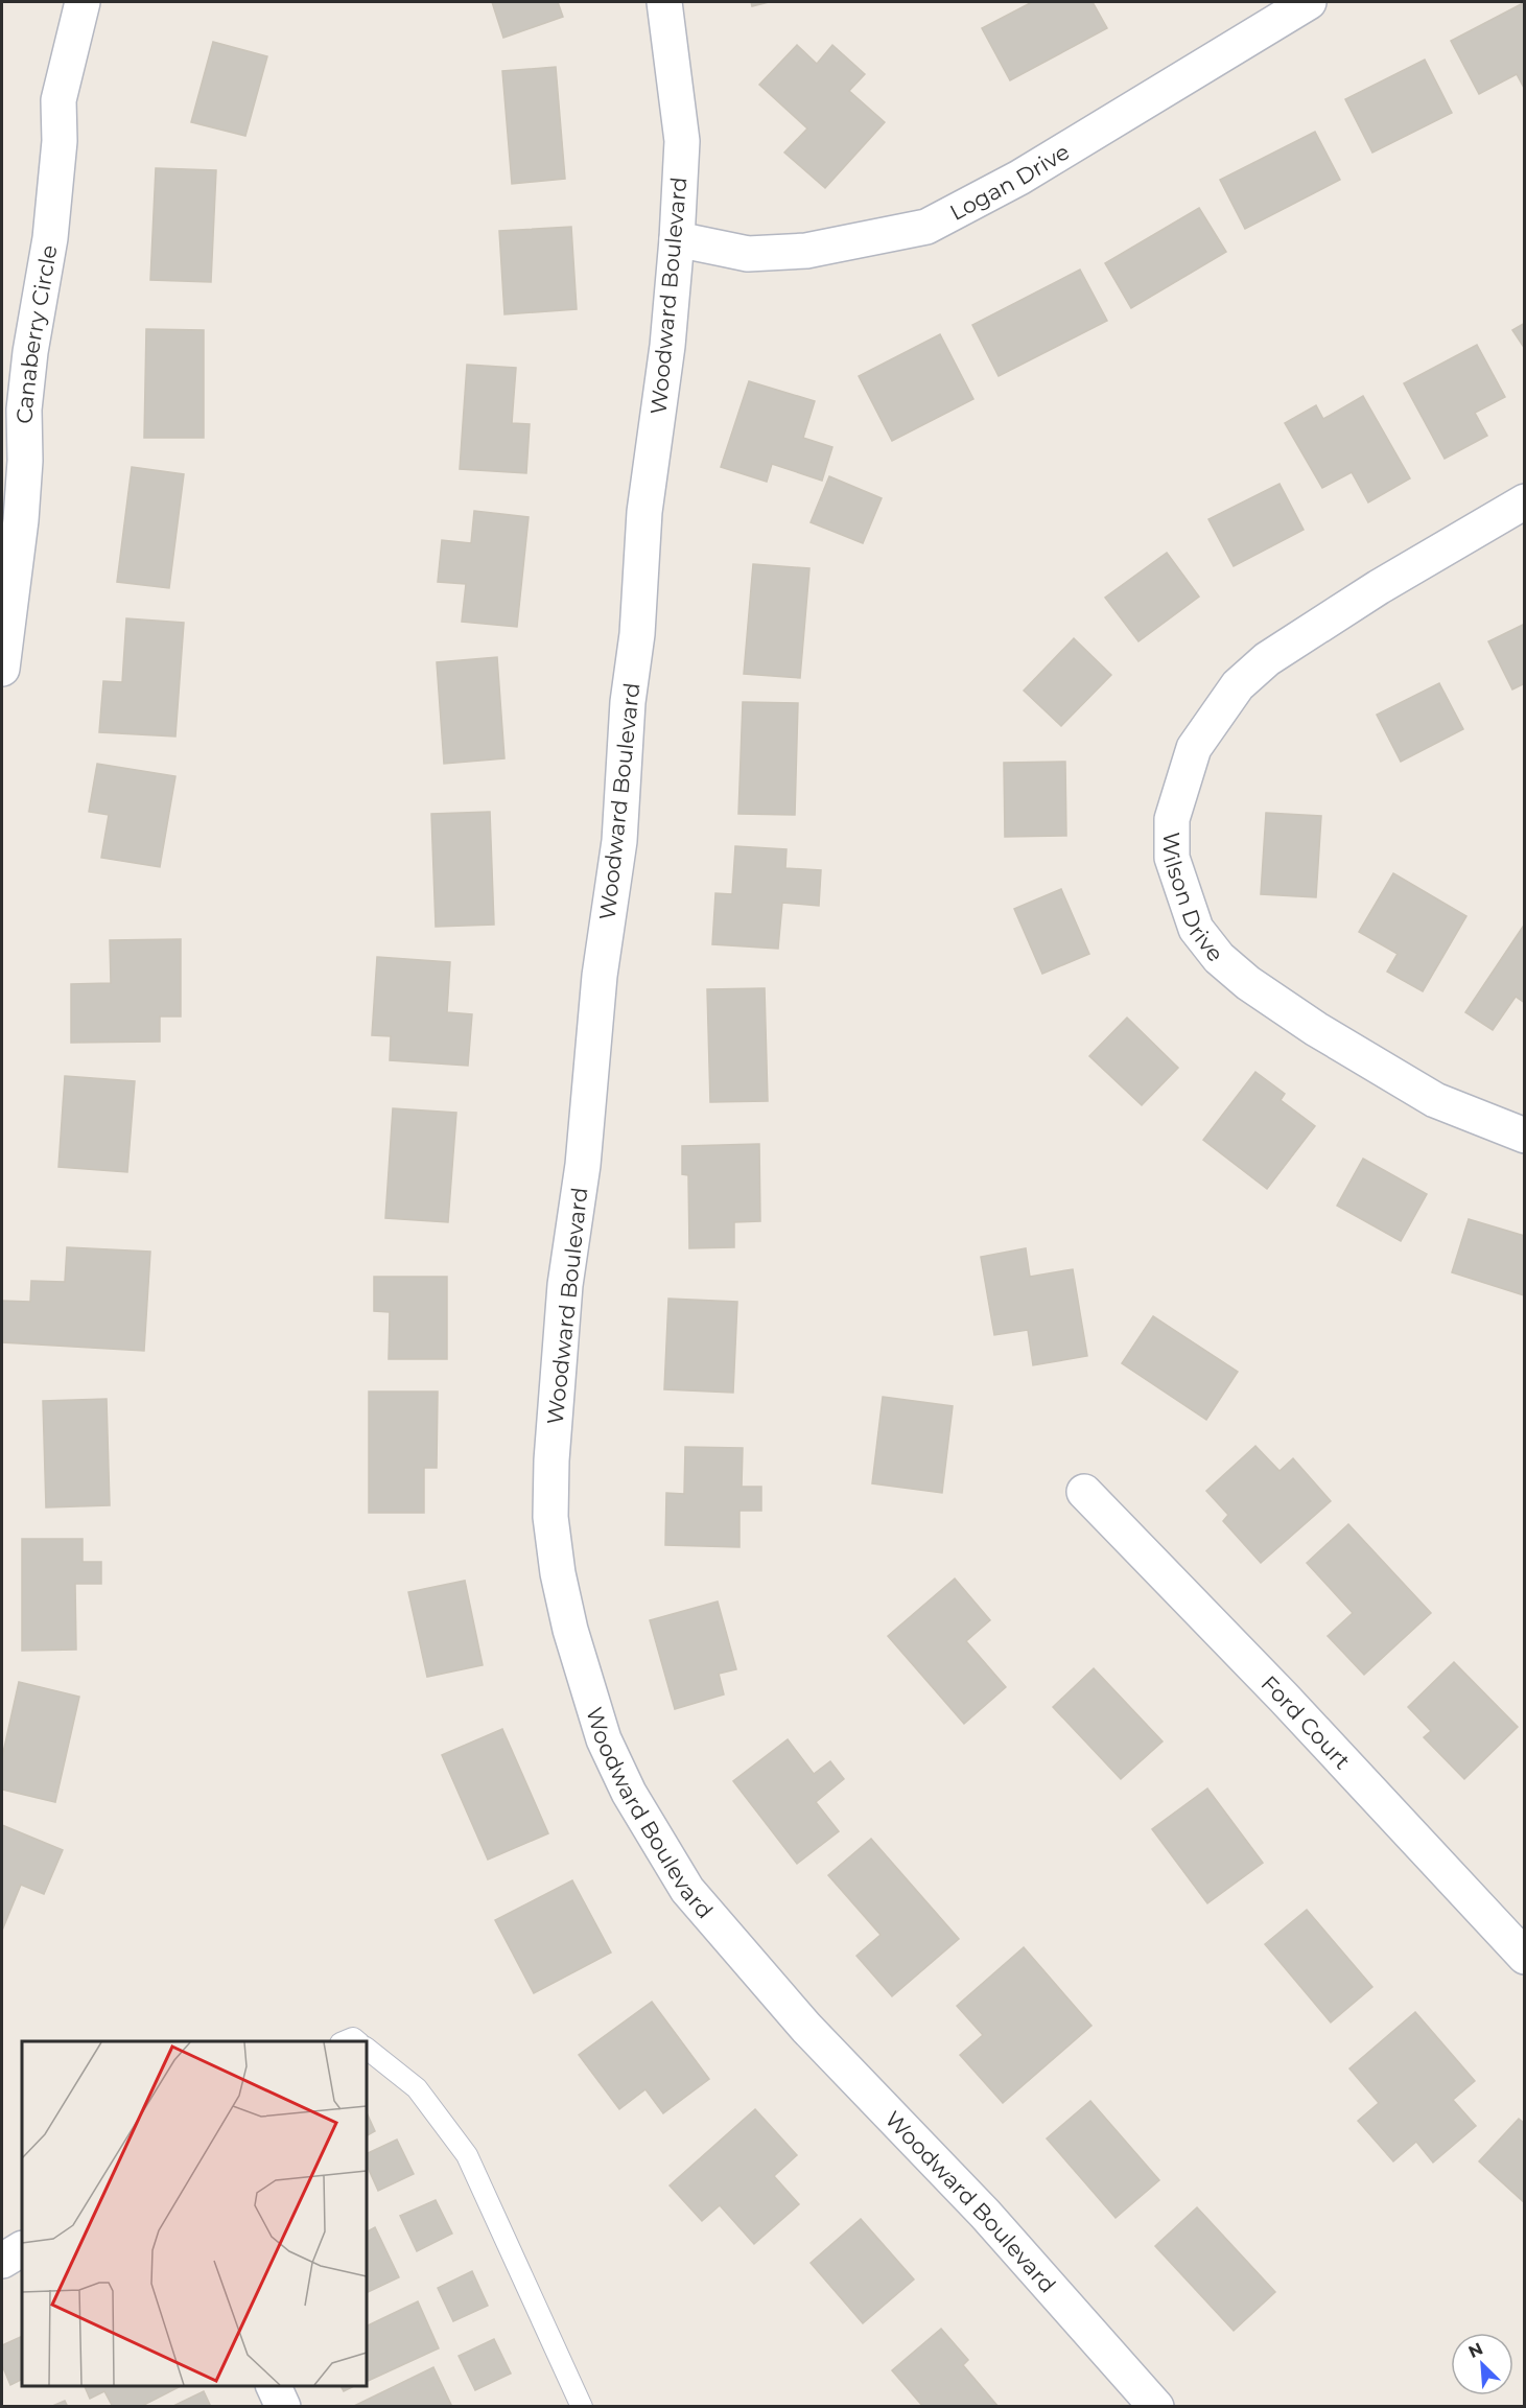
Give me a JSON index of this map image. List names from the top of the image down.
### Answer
{
  "streets": {
    "street": [
      "Logan Drive",
      "Woodward Boulevard",
      "Canaberry Circle",
      "Wilson Drive",
      "Ford Court"
    ]
  },
  "crossings": [
    ["Logan Drive", "Woodward Boulevard"]
  ],
  "north": "top left"
}
